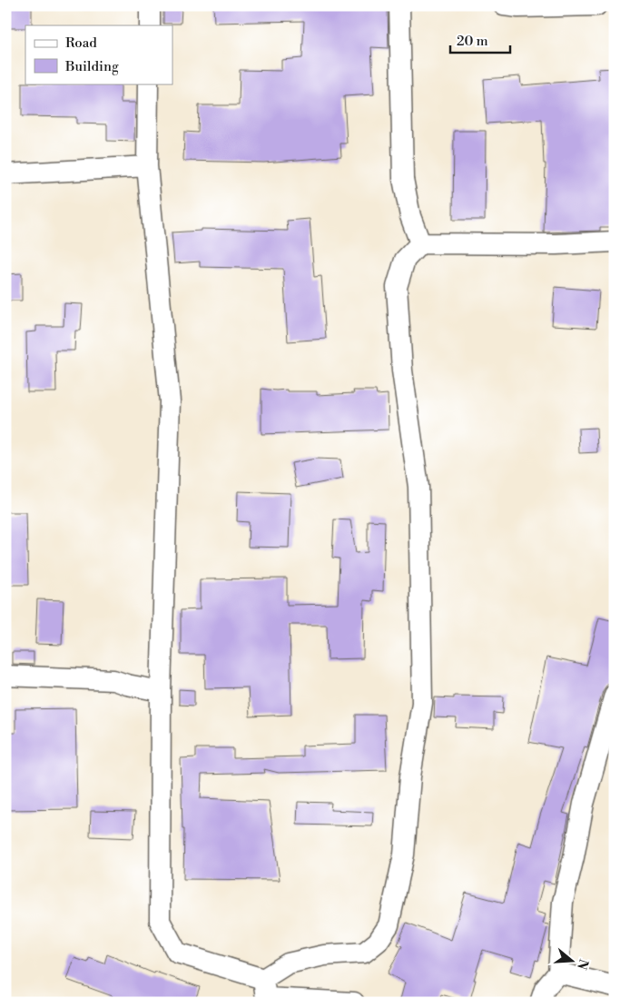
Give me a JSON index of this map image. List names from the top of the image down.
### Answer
{
  "legend": ["Road", "Building"],
  "scale_bar": "20 m",
  "north": "right"
}
